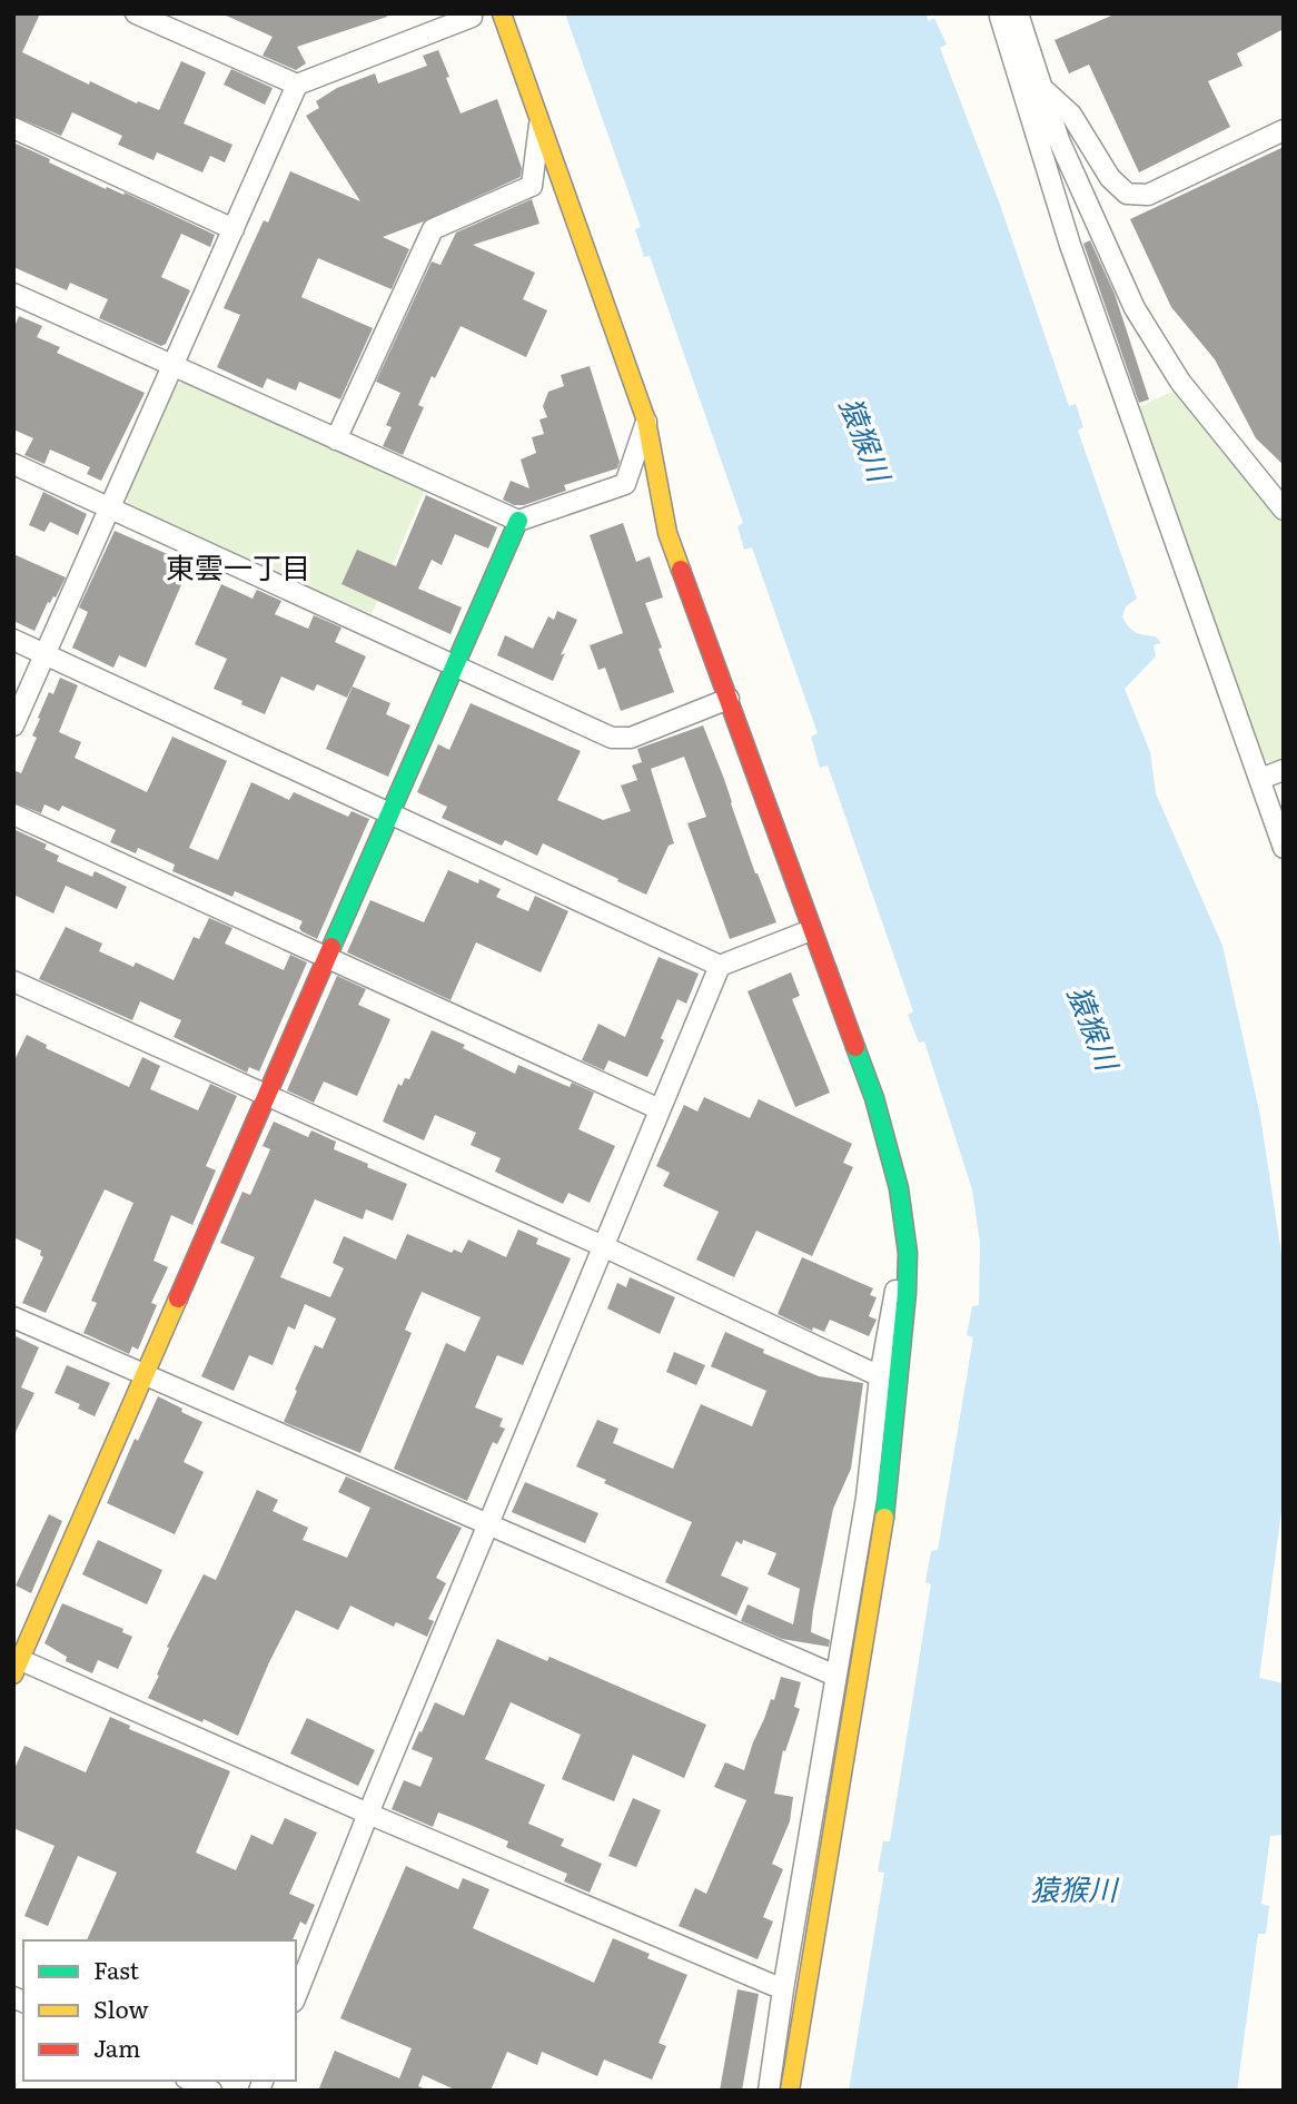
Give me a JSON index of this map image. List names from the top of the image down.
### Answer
{
  "districts": ["東雲一丁目"],
  "water": ["猿猴川"],
  "legend": ["Fast", "Slow", "Jam"]
}
